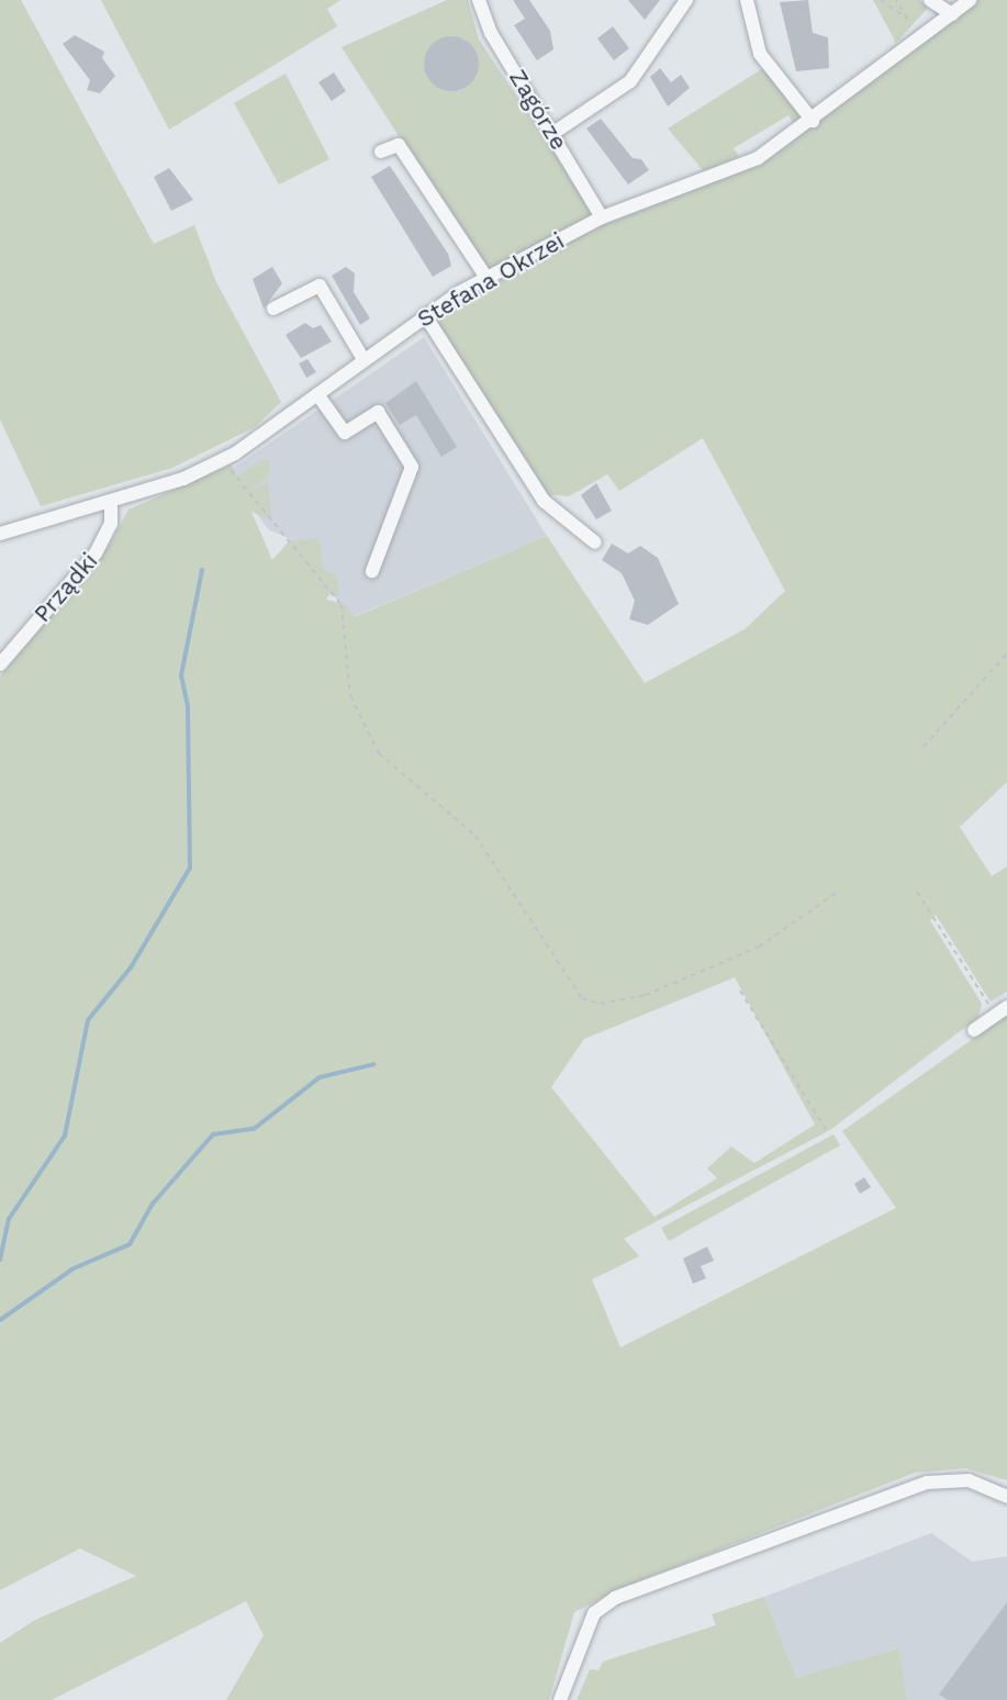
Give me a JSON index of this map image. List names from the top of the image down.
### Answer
{
  "streets": {
    "street": ["Zagórze", "Stefana Okrzei", "Prządki"]
  },
  "crossings": [
    ["Zagórze", "Stefana Okrzei"],
    ["Stefana Okrzei", "Prządki"]
  ]
}
